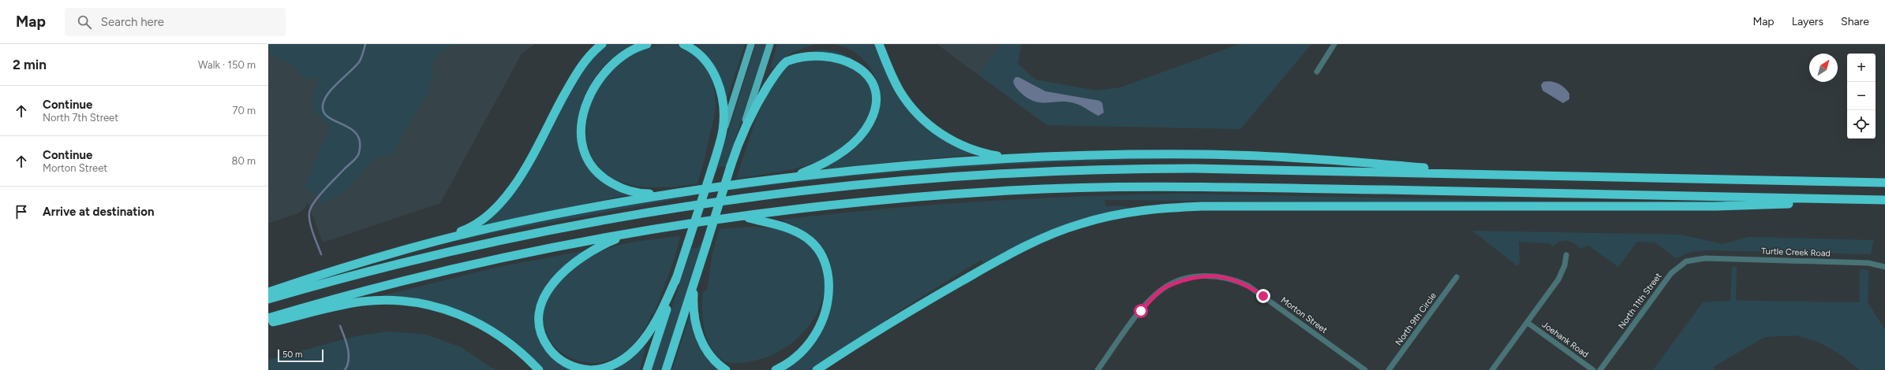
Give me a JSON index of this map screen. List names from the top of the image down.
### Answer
{
  "streets": {
    "street": [
      "Turtle Creek Road",
      "North 11th Street",
      "Morton Street",
      "North 9th Circle",
      "Joehank Road"
    ]
  },
  "crossings": [
    ["Turtle Creek Road", "North 11th Street"]
  ],
  "scale_bar": "50 m",
  "north": "top right",
  "page": {
    "header": "Map",
    "search": "Search here",
    "nav": ["Map", "Layers", "Share"],
    "heading": ["2 min", "Walk · 150 m"],
    "map_buttons": ["+", "−"],
    "list": [
      ["Continue", "North 7th Street", "70 m"],
      ["Continue", "Morton Street", "80 m"],
      "Arrive at destination"
    ],
    "scale": "50 m"
  }
}
